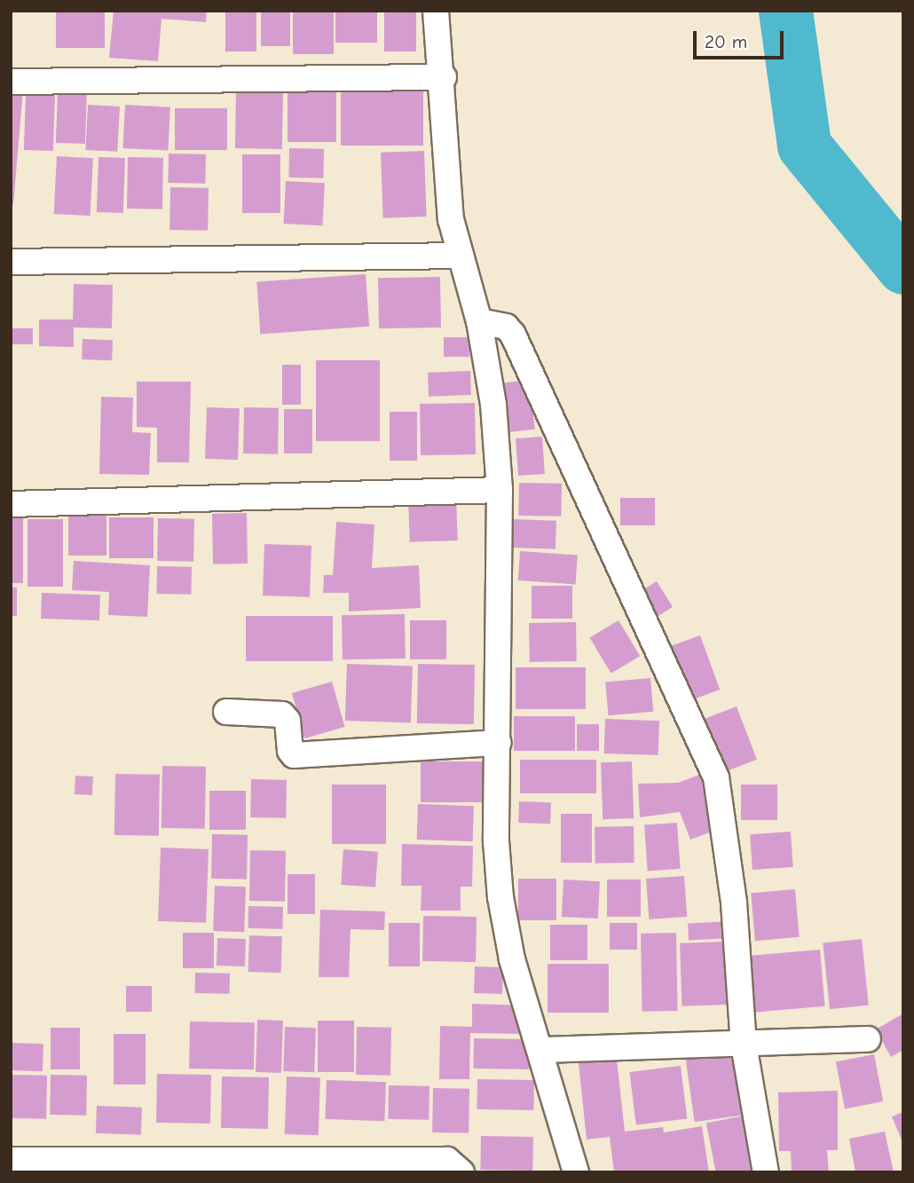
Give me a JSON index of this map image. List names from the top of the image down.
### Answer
{
  "scale_bar": "20 m"
}
